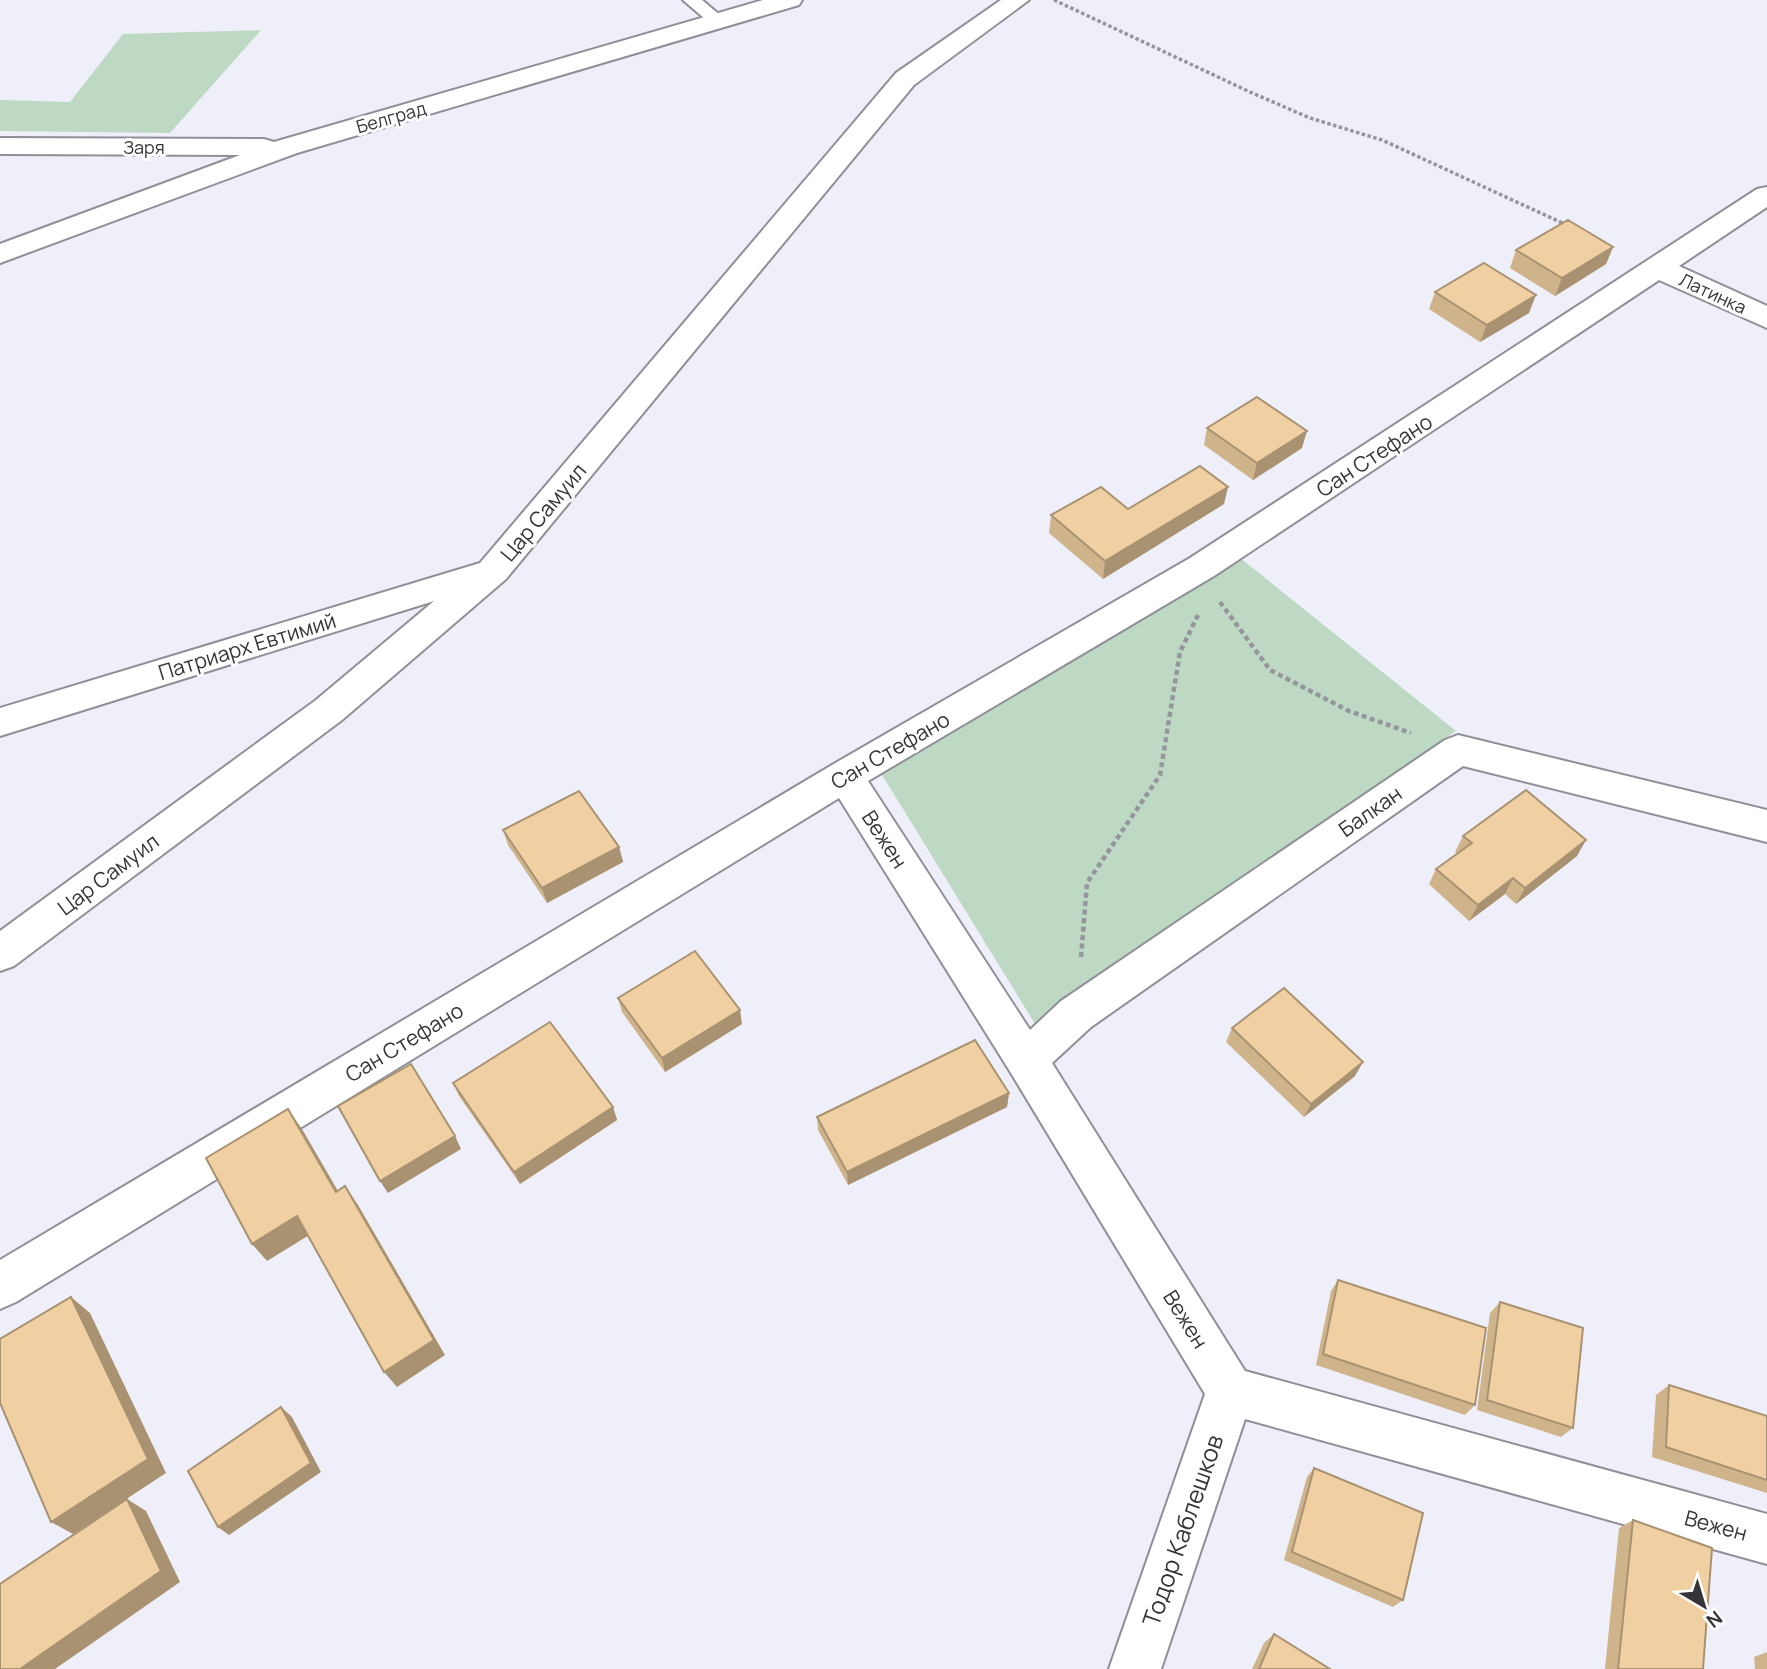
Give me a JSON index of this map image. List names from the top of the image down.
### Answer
{
  "streets": {
    "street": [
      "Белград",
      "Заря",
      "Латинка",
      "Сан Стефано",
      "Цар Самуил",
      "Патриарх Евтимий",
      "Балкан",
      "Вежен",
      "Тодор Каблешков"
    ]
  },
  "crossings": [
    ["Белград", "Заря"],
    ["Латинка", "Сан Стефано"],
    ["Сан Стефано", "Вежен"],
    ["Цар Самуил", "Патриарх Евтимий"],
    ["Балкан", "Вежен"],
    ["Вежен", "Тодор Каблешков"]
  ],
  "north": "bottom right"
}
